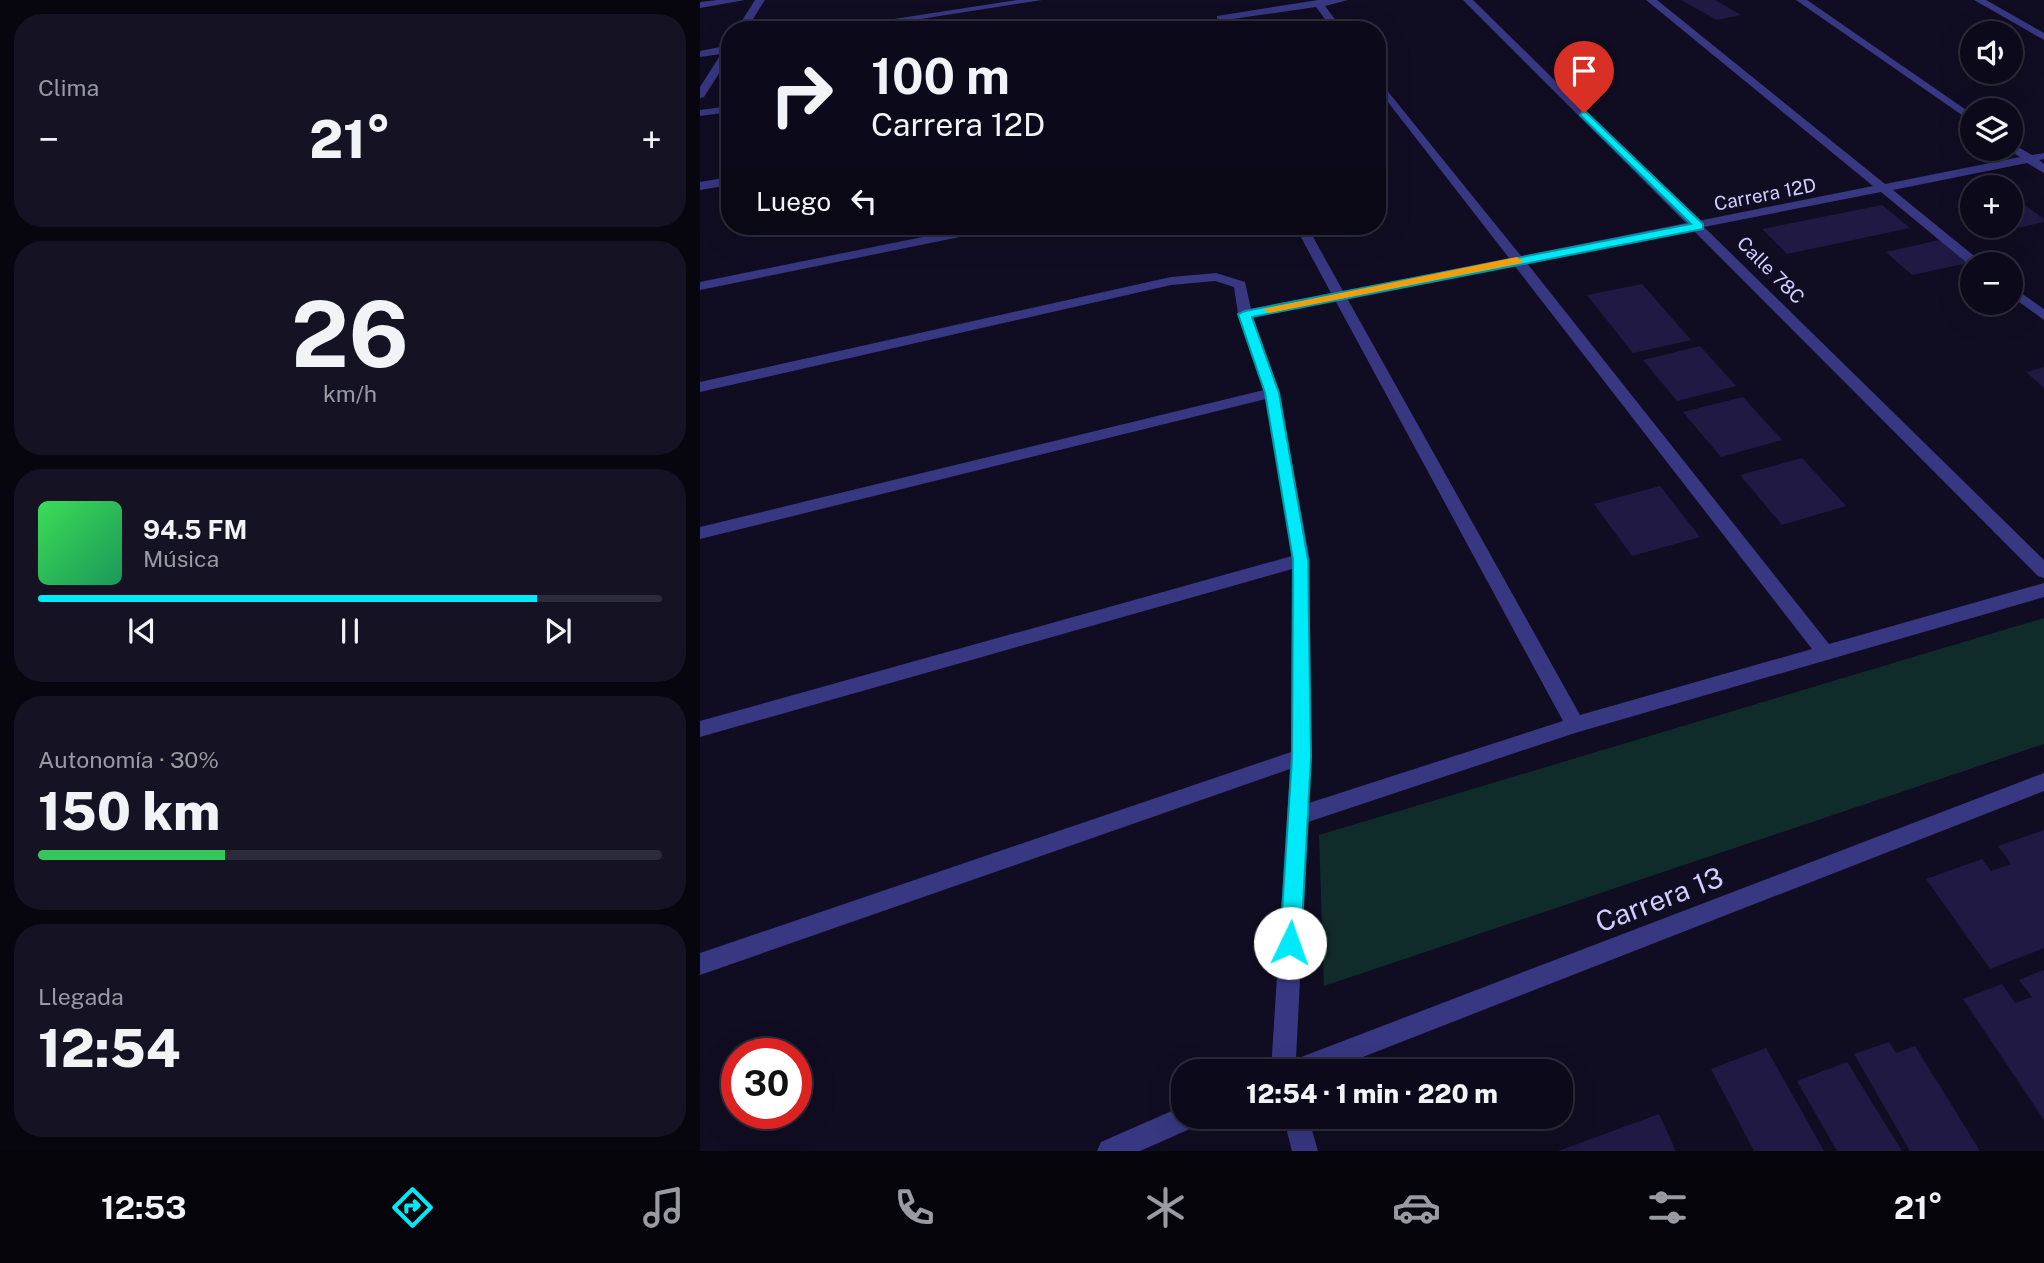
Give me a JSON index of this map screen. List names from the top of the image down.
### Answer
{
  "streets": {
    "street": ["Carrera 12D", "Calle 78C", "Carrera 13"]
  },
  "crossings": [
    ["Carrera 12D", "Calle 78C"]
  ],
  "page": {
    "tile": [
      "Clima",
      ["26", "km/h"],
      ["Autonomía · 30%", "150 km"],
      ["Llegada", "12:54"]
    ],
    "map_buttons": ["+", "−"],
    "turn": ["100 m", "Carrera 12D"],
    "heat": ["−", "21°", "+"],
    "then": "Luego",
    "song": ["94.5 FM", "Música"],
    "limit": "30",
    "trip": "12:54 · 1 min · 220 m",
    "tabs": ["12:53", "21°"]
  }
}
